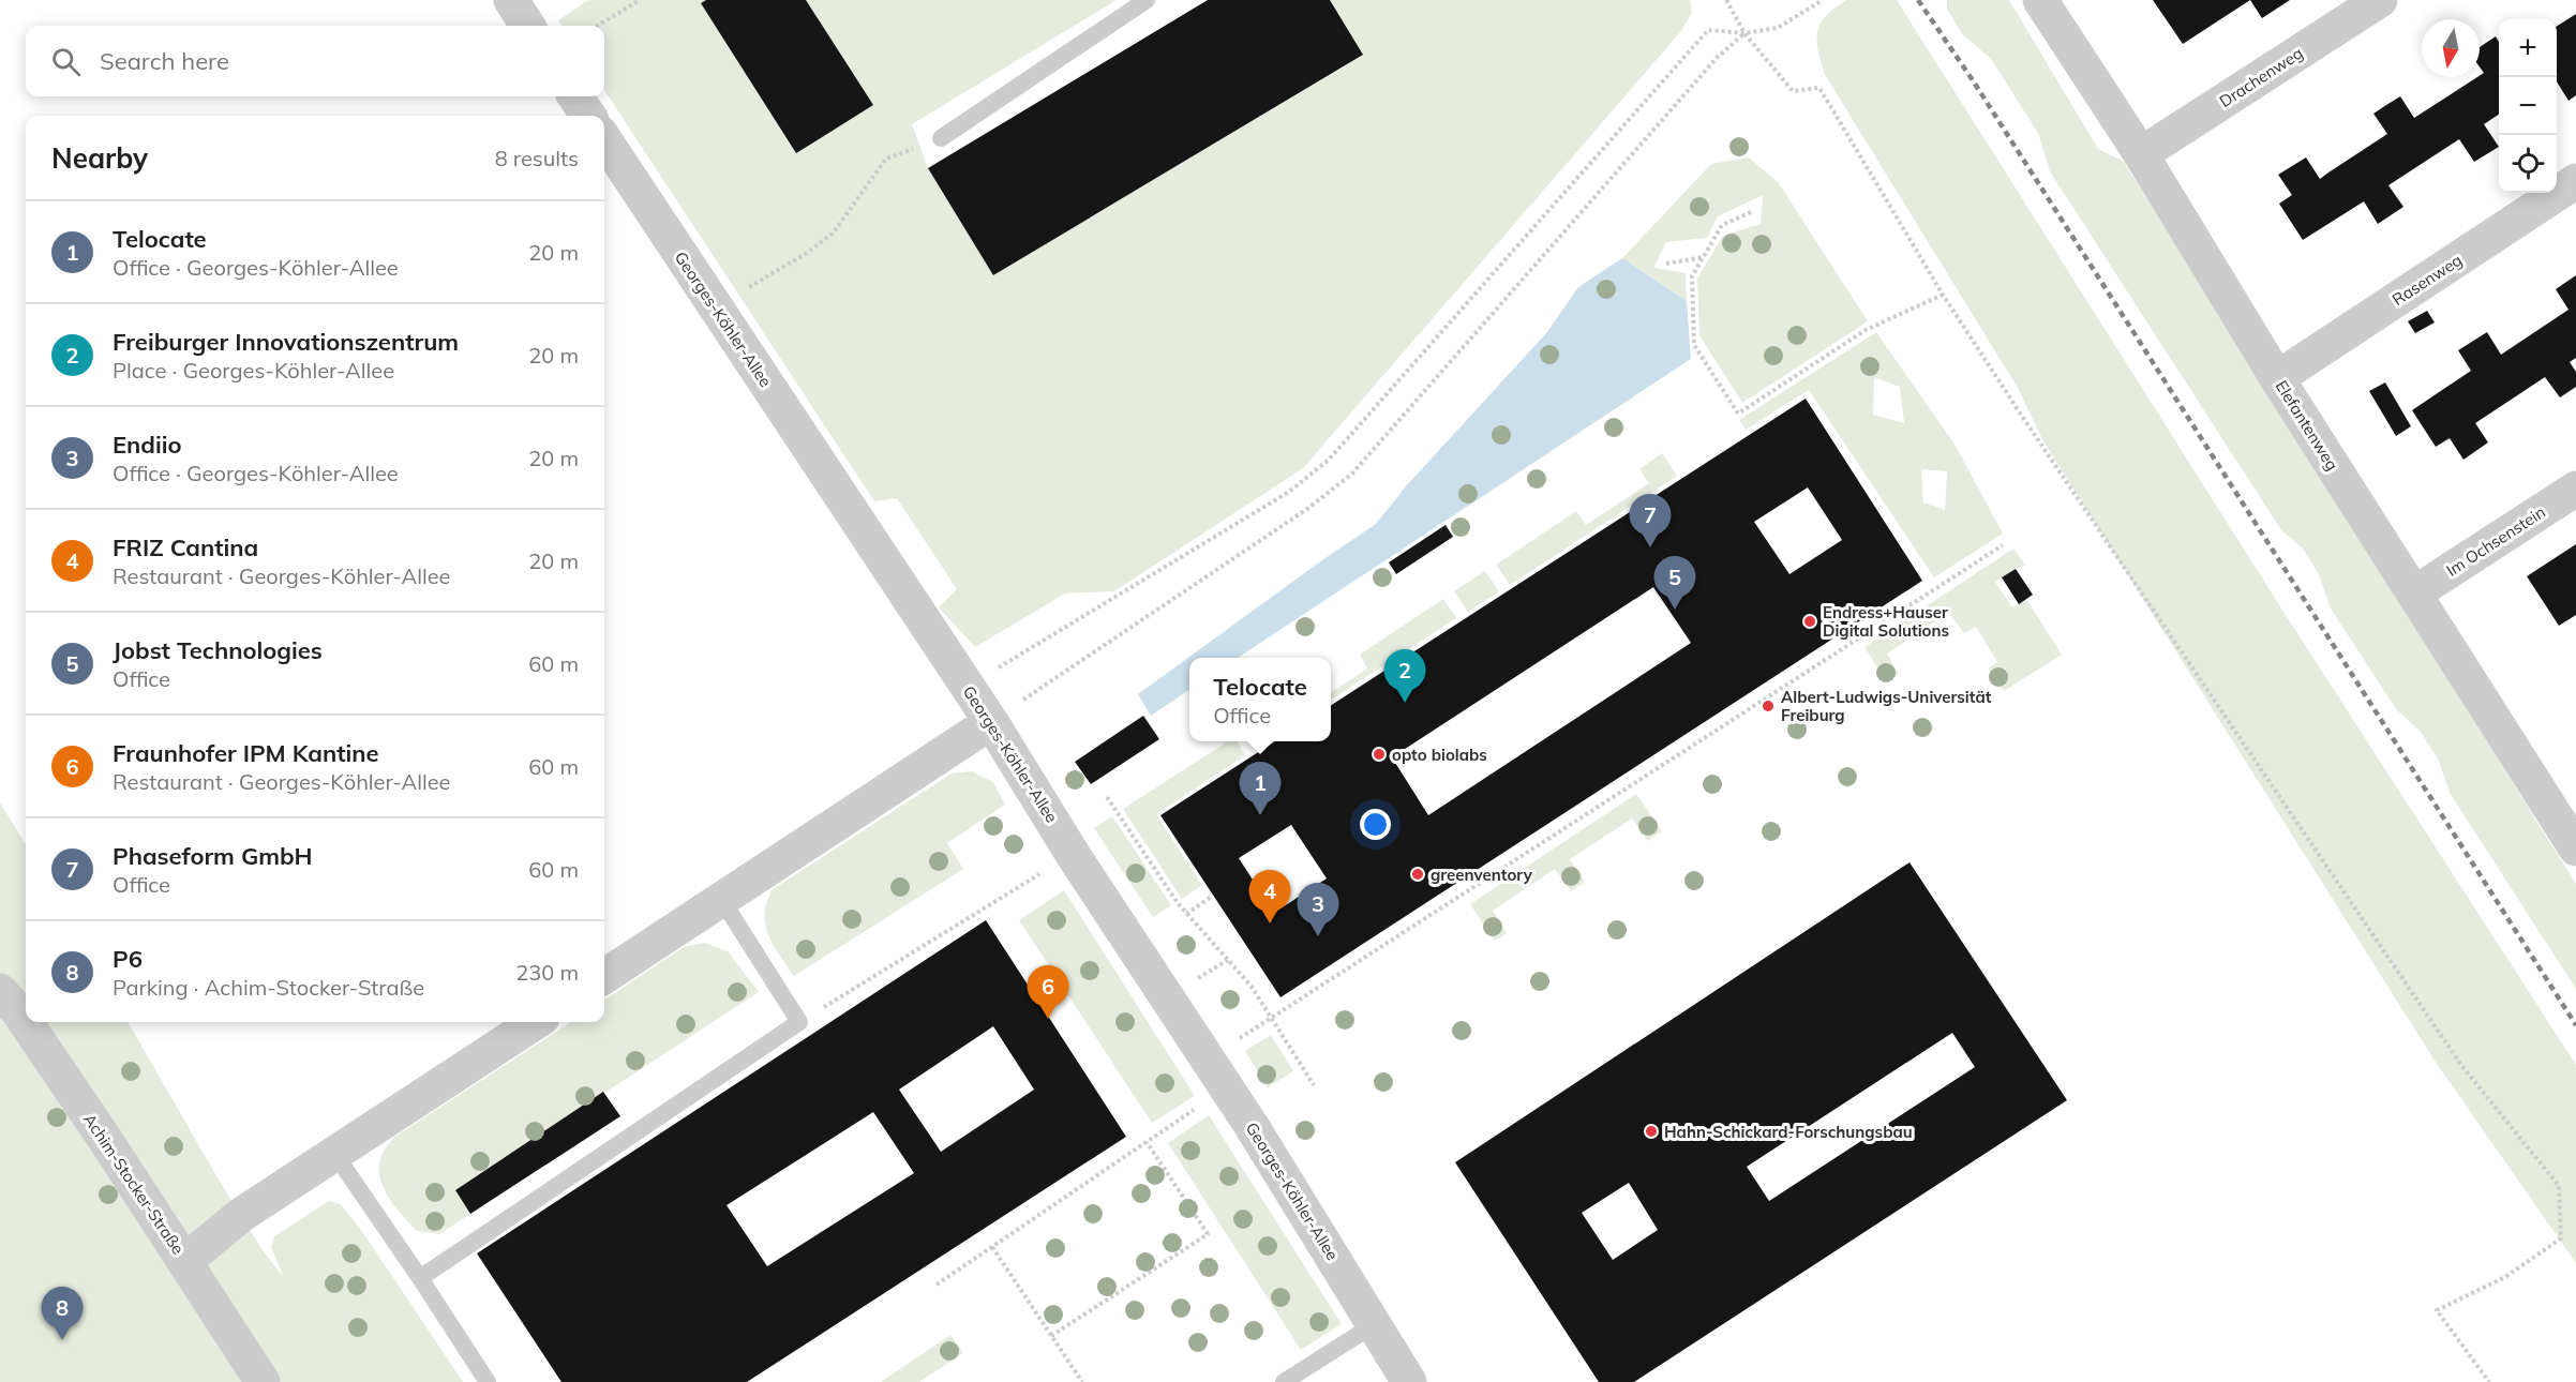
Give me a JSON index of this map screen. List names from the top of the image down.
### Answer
{
  "streets": {
    "street": [
      "Drachenweg",
      "Rasenweg",
      "Georges-Köhler-Allee",
      "Elefantenweg",
      "Im Ochsenstein",
      "Achim-Stocker-Straße"
    ]
  },
  "crossings": [
    ["Drachenweg", "Elefantenweg"],
    ["Rasenweg", "Elefantenweg"],
    ["Elefantenweg", "Im Ochsenstein"]
  ],
  "places": [
    "Endress+Hauser Digital Solutions",
    "Albert-Ludwigs-Universität Freiburg",
    "opto biolabs",
    "greenventory",
    "Hahn-Schickard-Forschungsbau"
  ],
  "north": "bottom",
  "page": {
    "map_buttons": ["+", "−"],
    "search": "Search here",
    "heading": ["Nearby", "8 results"],
    "list": [
      {
        "mark": "1",
        "name": "Telocate",
        "note": "Office · Georges-Köhler-Allee",
        "value": "20 m"
      },
      {
        "mark": "2",
        "name": "Freiburger Innovationszentrum",
        "note": "Place · Georges-Köhler-Allee",
        "value": "20 m"
      },
      {
        "mark": "3",
        "name": "Endiio",
        "note": "Office · Georges-Köhler-Allee",
        "value": "20 m"
      },
      {
        "mark": "4",
        "name": "FRIZ Cantina",
        "note": "Restaurant · Georges-Köhler-Allee",
        "value": "20 m"
      },
      {
        "mark": "5",
        "name": "Jobst Technologies",
        "note": "Office",
        "value": "60 m"
      },
      {
        "mark": "6",
        "name": "Fraunhofer IPM Kantine",
        "note": "Restaurant · Georges-Köhler-Allee",
        "value": "60 m"
      },
      {
        "mark": "7",
        "name": "Phaseform GmbH",
        "note": "Office",
        "value": "60 m"
      },
      {
        "mark": "8",
        "name": "P6",
        "note": "Parking · Achim-Stocker-Straße",
        "value": "230 m"
      }
    ],
    "pins": [
      "7",
      "5",
      "2",
      "1",
      "4",
      "3",
      "6",
      "8"
    ],
    "popup": ["Telocate", "Office"]
  }
}
